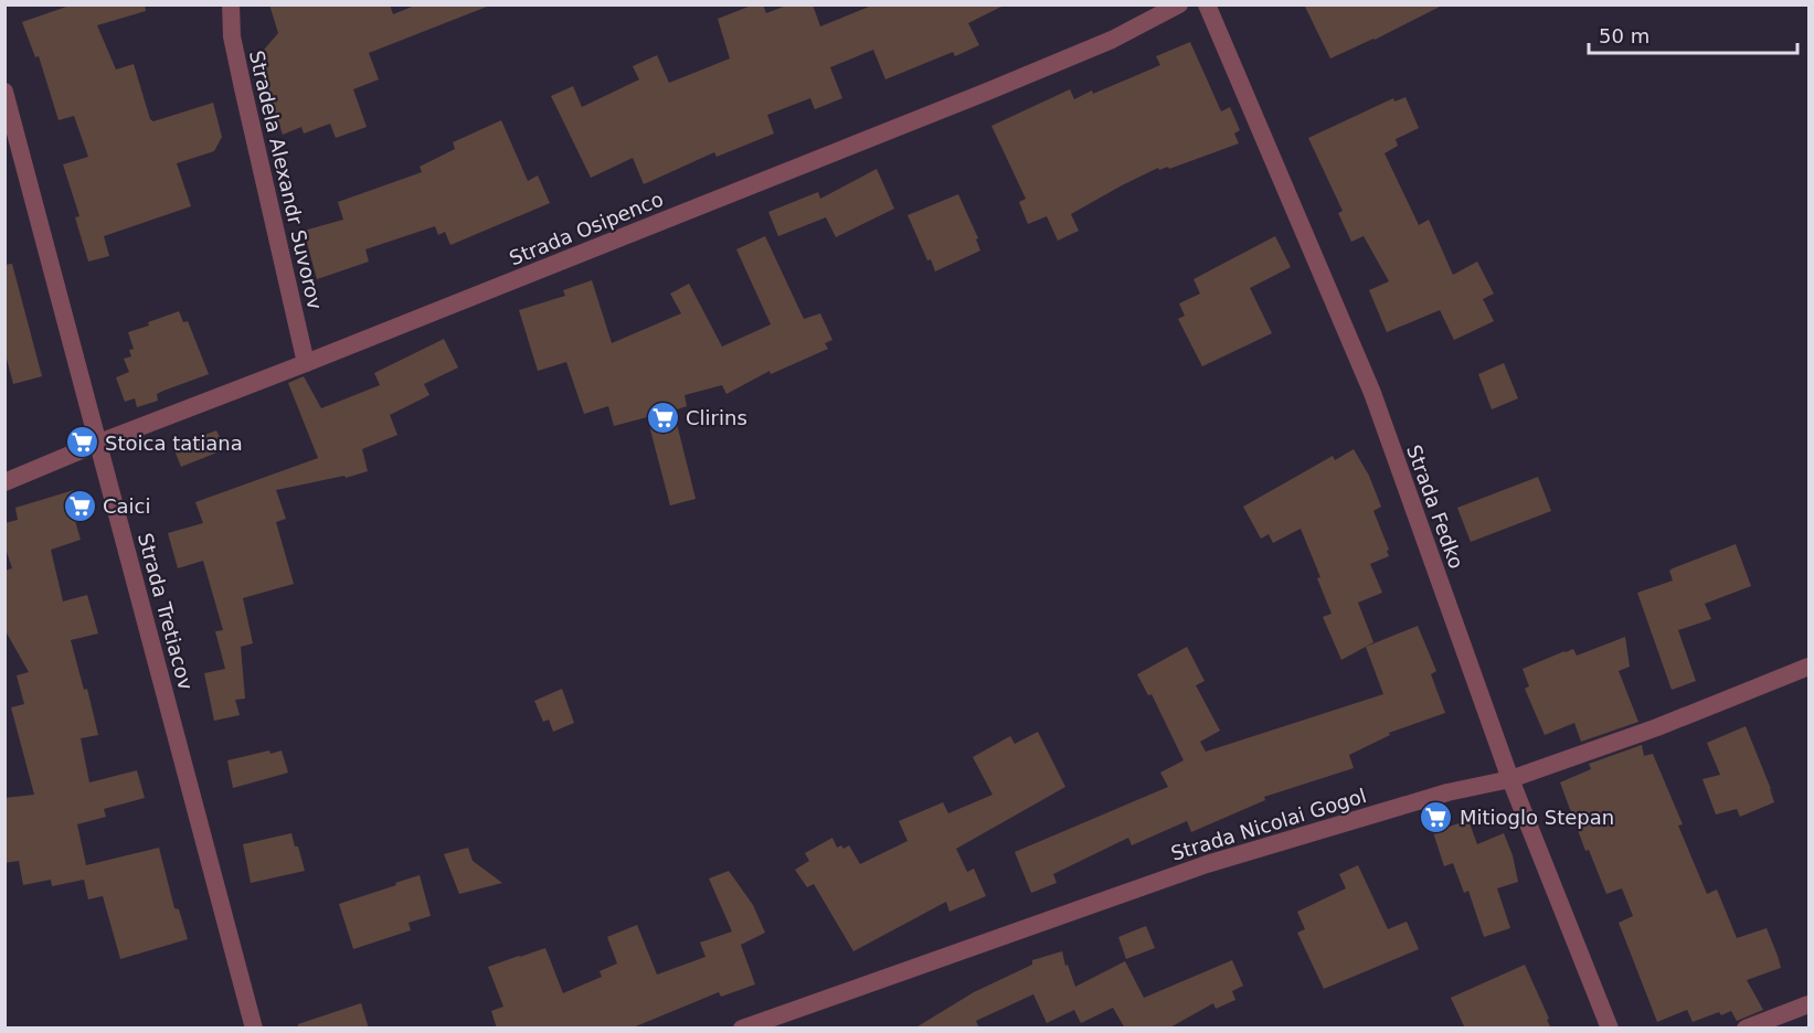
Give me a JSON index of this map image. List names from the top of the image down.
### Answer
{
  "streets": {
    "street": [
      "Stradela Alexandr Suvorov",
      "Strada Osipenco",
      "Strada Fedko",
      "Strada Tretiacov",
      "Strada Nicolai Gogol"
    ]
  },
  "crossings": [
    ["Stradela Alexandr Suvorov", "Strada Osipenco"],
    ["Strada Osipenco", "Strada Tretiacov"],
    ["Strada Fedko", "Strada Nicolai Gogol"]
  ],
  "places": {
    "supermarket": [
      "Clirins",
      "Stoica tatiana",
      "Caici",
      "Mitioglo Stepan"
    ]
  },
  "scale_bar": "50 m"
}
